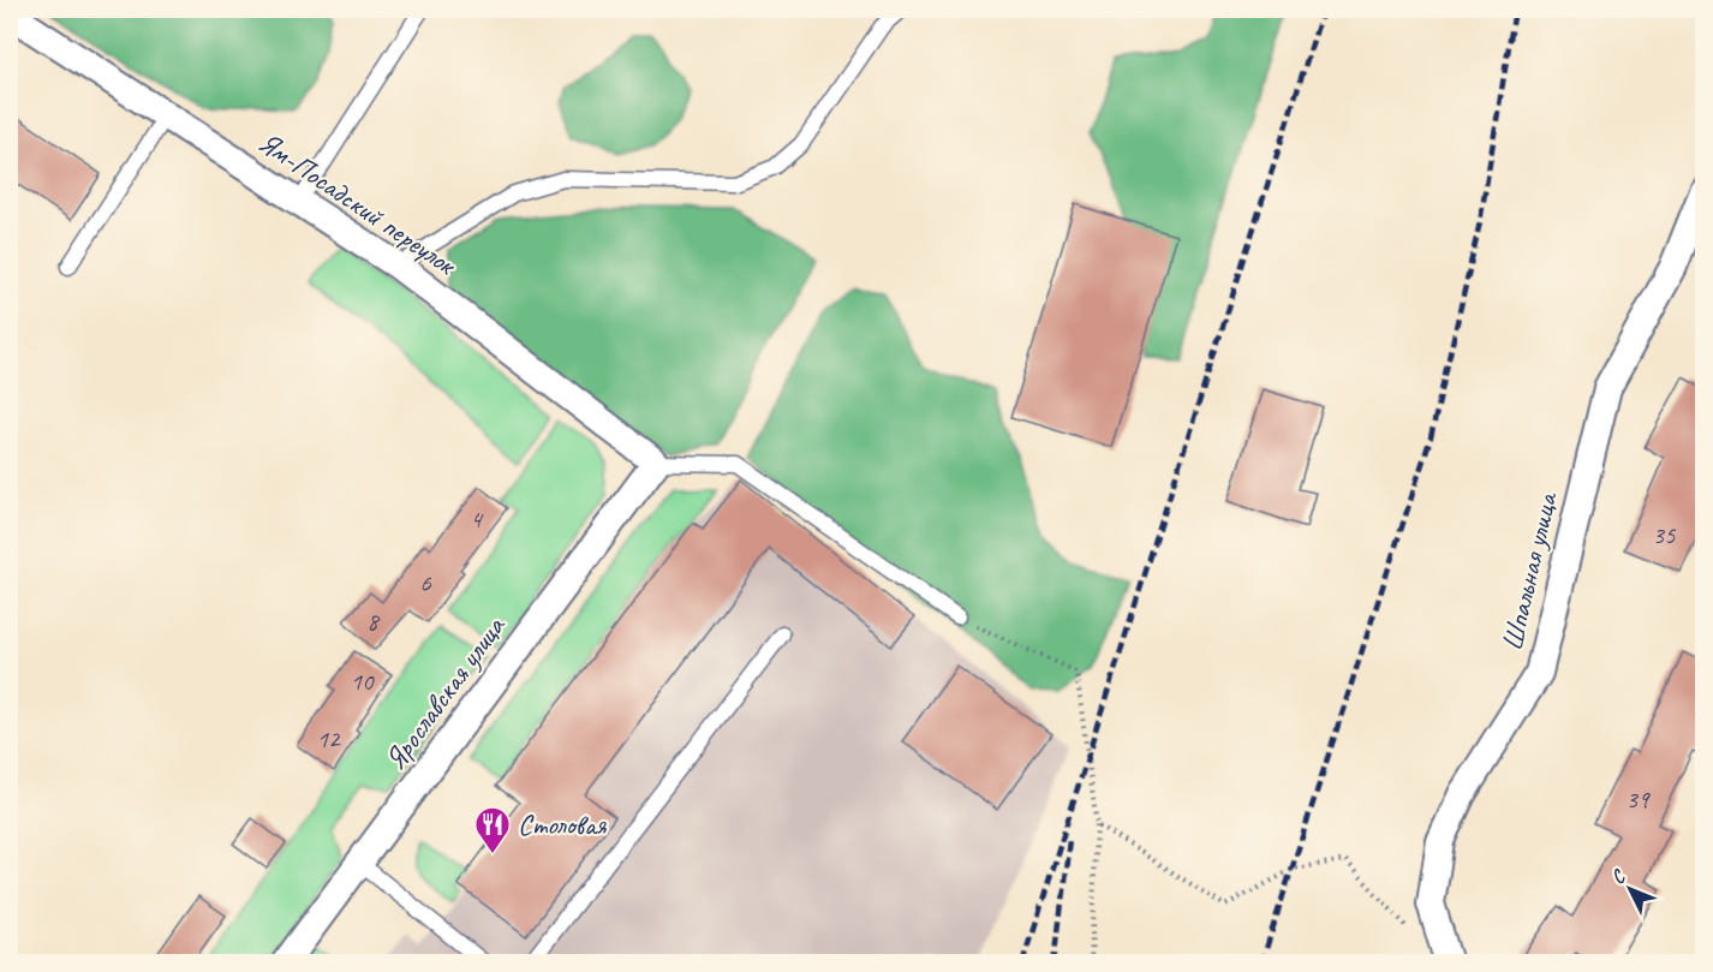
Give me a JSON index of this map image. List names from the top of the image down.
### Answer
{
  "streets": {
    "street": ["Ям-Посадский переулок", "Шпальная улица", "Ярославская улица"]
  },
  "crossings": [
    ["Ям-Посадский переулок", "Ярославская улица"]
  ],
  "places": {
    "restaurant": ["Столовая"]
  },
  "house_numbers": [
    "4",
    "35",
    "6",
    "8",
    "10",
    "12",
    "39"
  ],
  "north": "top left"
}
